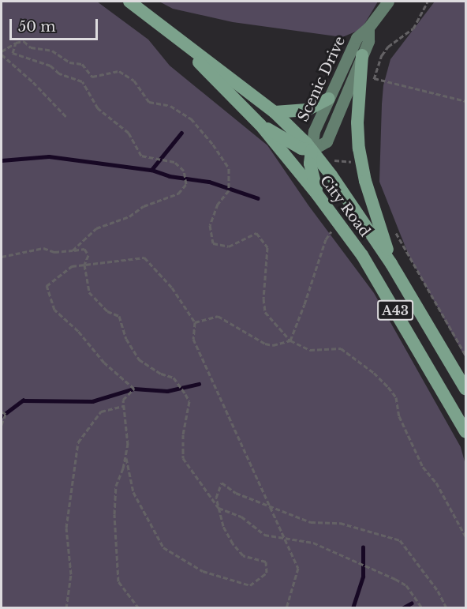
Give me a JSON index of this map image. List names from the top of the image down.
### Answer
{
  "streets": {
    "highway": ["City Road", "A43"],
    "main road": ["Scenic Drive"]
  },
  "crossings": [
    ["Scenic Drive", "City Road"]
  ],
  "scale_bar": "50 m"
}
